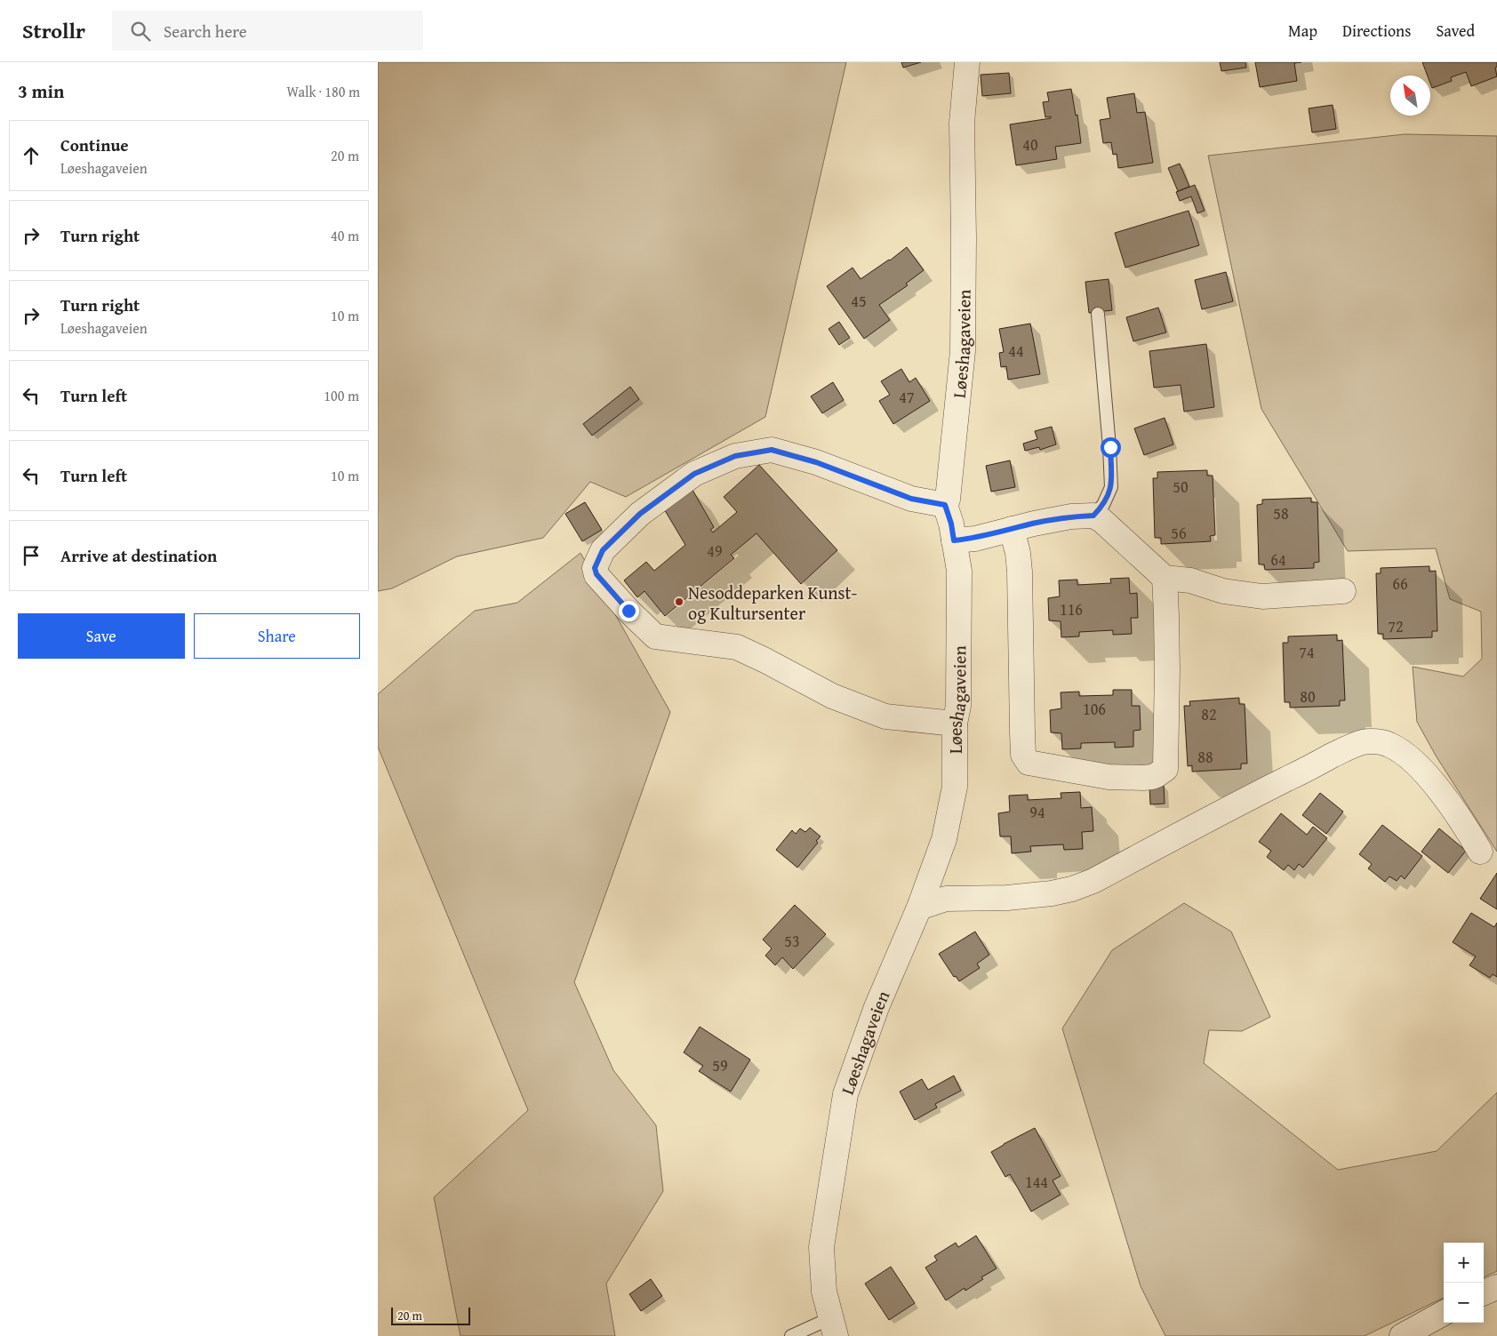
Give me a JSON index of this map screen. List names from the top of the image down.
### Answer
{
  "streets": {
    "street": ["Løeshagaveien"]
  },
  "places": ["Nesoddeparken Kunst- og Kultursenter"],
  "house_numbers": [
    "40",
    "45",
    "44",
    "47",
    "50",
    "58",
    "56",
    "49",
    "64",
    "66",
    "116",
    "72",
    "74",
    "80",
    "106",
    "82",
    "88",
    "94",
    "53",
    "59",
    "144"
  ],
  "scale_bar": "20 m",
  "north": "top left",
  "page": {
    "header": "Strollr",
    "search": "Search here",
    "nav": ["Map", "Directions", "Saved"],
    "heading": ["3 min", "Walk · 180 m"],
    "list": [
      ["Continue", "Løeshagaveien", "20 m"],
      ["Turn right", "40 m"],
      ["Turn right", "Løeshagaveien", "10 m"],
      ["Turn left", "100 m"],
      ["Turn left", "10 m"],
      "Arrive at destination"
    ],
    "buttons": ["Save", "Share"],
    "map_buttons": ["+", "−"],
    "scale": "20 m"
  }
}
